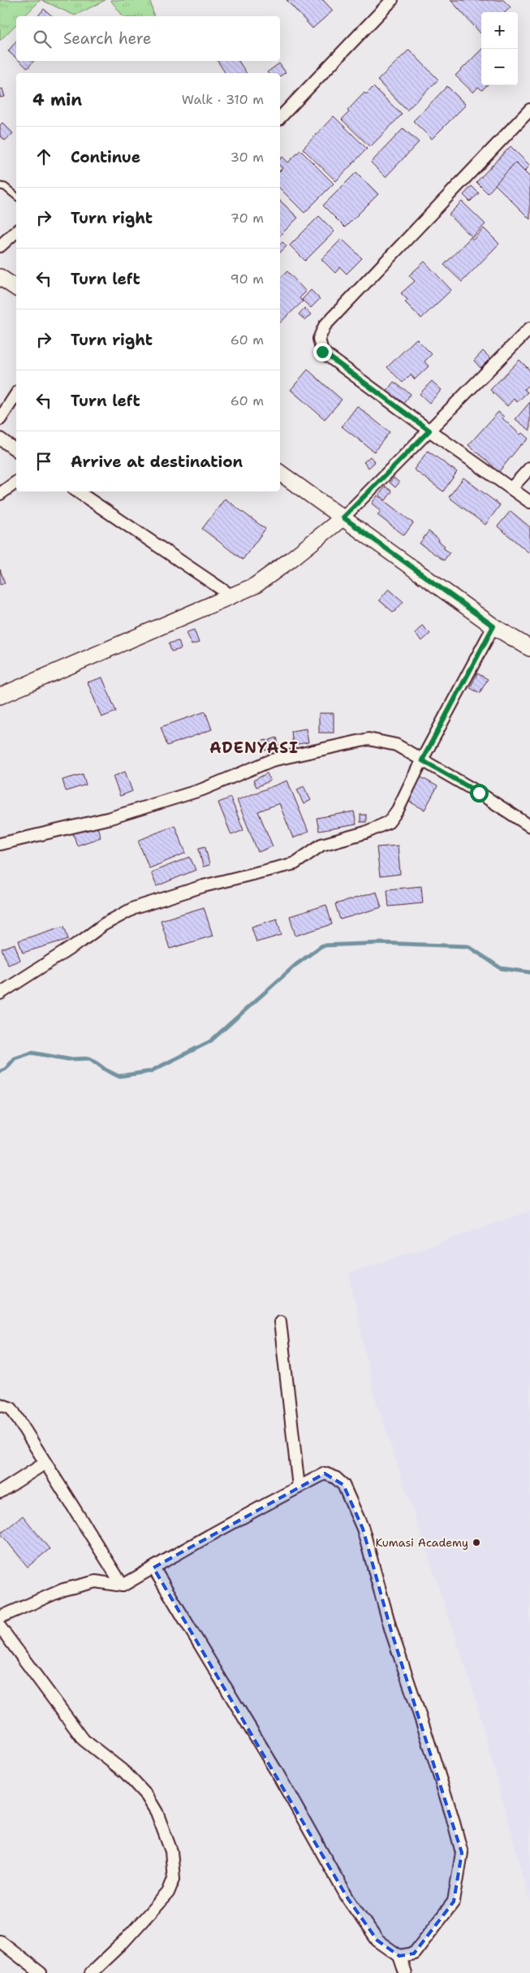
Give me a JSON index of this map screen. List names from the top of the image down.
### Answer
{
  "districts": ["ADENYASI"],
  "places": ["Kumasi Academy"],
  "page": {
    "map_buttons": ["+", "−"],
    "search": "Search here",
    "heading": ["4 min", "Walk · 310 m"],
    "list": [
      ["Continue", "30 m"],
      ["Turn right", "70 m"],
      ["Turn left", "90 m"],
      ["Turn right", "60 m"],
      ["Turn left", "60 m"],
      "Arrive at destination"
    ]
  }
}
